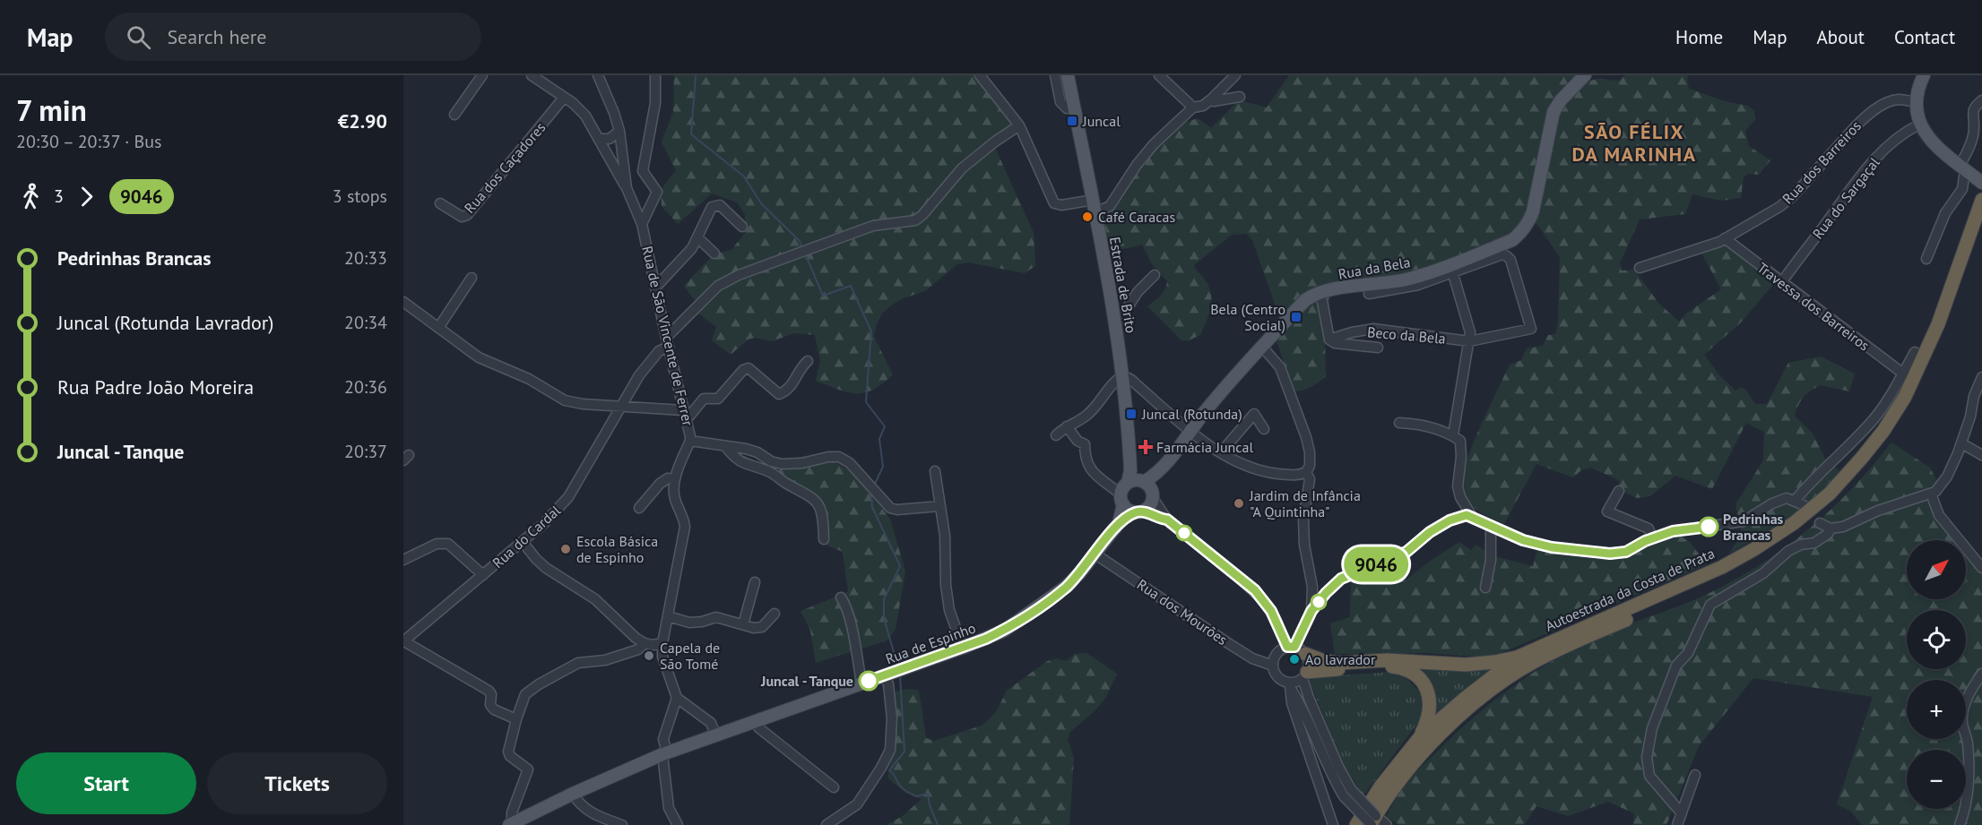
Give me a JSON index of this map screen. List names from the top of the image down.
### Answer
{
  "streets": {
    "highway": ["Autoestrada da Costa de Prata"],
    "main road": ["Rua da Bela", "Estrada de Brito", "Rua de Espinho"],
    "street": [
      "Rua dos Barreiros",
      "Rua dos Caçadores",
      "Rua do Sargaçal",
      "Travessa dos Barreiros",
      "Beco da Bela",
      "Rua de São Vincente de Ferrer",
      "Rua do Cardal",
      "Rua dos Mourões"
    ]
  },
  "crossings": [
    ["Rua dos Barreiros", "Travessa dos Barreiros"],
    ["Rua do Sargaçal", "Travessa dos Barreiros"],
    ["Rua da Bela", "Estrada de Brito"],
    ["Rua da Bela", "Beco da Bela"],
    ["Rua da Bela", "Rua de Espinho"],
    ["Estrada de Brito", "Rua de Espinho"],
    ["Rua de São Vincente de Ferrer", "Rua do Cardal"],
    ["Rua dos Mourões", "Rua de Espinho"]
  ],
  "districts": ["SÃO FÉLIX DA MARINHA"],
  "places": {
    "transit": ["Juncal", "Bela (Centro Social)", "Juncal (Rotunda)"],
    "other": [
      "Café Caracas",
      "Jardim de Infância \"A Quintinha\"",
      "Pedrinhas Brancas",
      "Escola Básica de Espinho",
      "Capela de São Tomé",
      "Ao lavrador",
      "Juncal - Tanque"
    ],
    "health": ["Farmácia Juncal"]
  },
  "lines": ["bus line 9046"],
  "north": "top right",
  "page": {
    "header": "Map",
    "search": "Search here",
    "nav": [
      "Home",
      "Map",
      "About",
      "Contact"
    ],
    "heading": ["7 min", "20:30 – 20:37 · Bus", "€2.90"],
    "on_map": "9046",
    "legs": ["3", "9046", "3 stops"],
    "list": [
      {
        "name": "Pedrinhas Brancas",
        "value": "20:33"
      },
      {
        "name": "Juncal (Rotunda Lavrador)",
        "value": "20:34"
      },
      {
        "name": "Rua Padre João Moreira",
        "value": "20:36"
      },
      {
        "name": "Juncal - Tanque",
        "value": "20:37"
      }
    ],
    "map_buttons": ["+", "−"],
    "buttons": ["Start", "Tickets"]
  }
}
